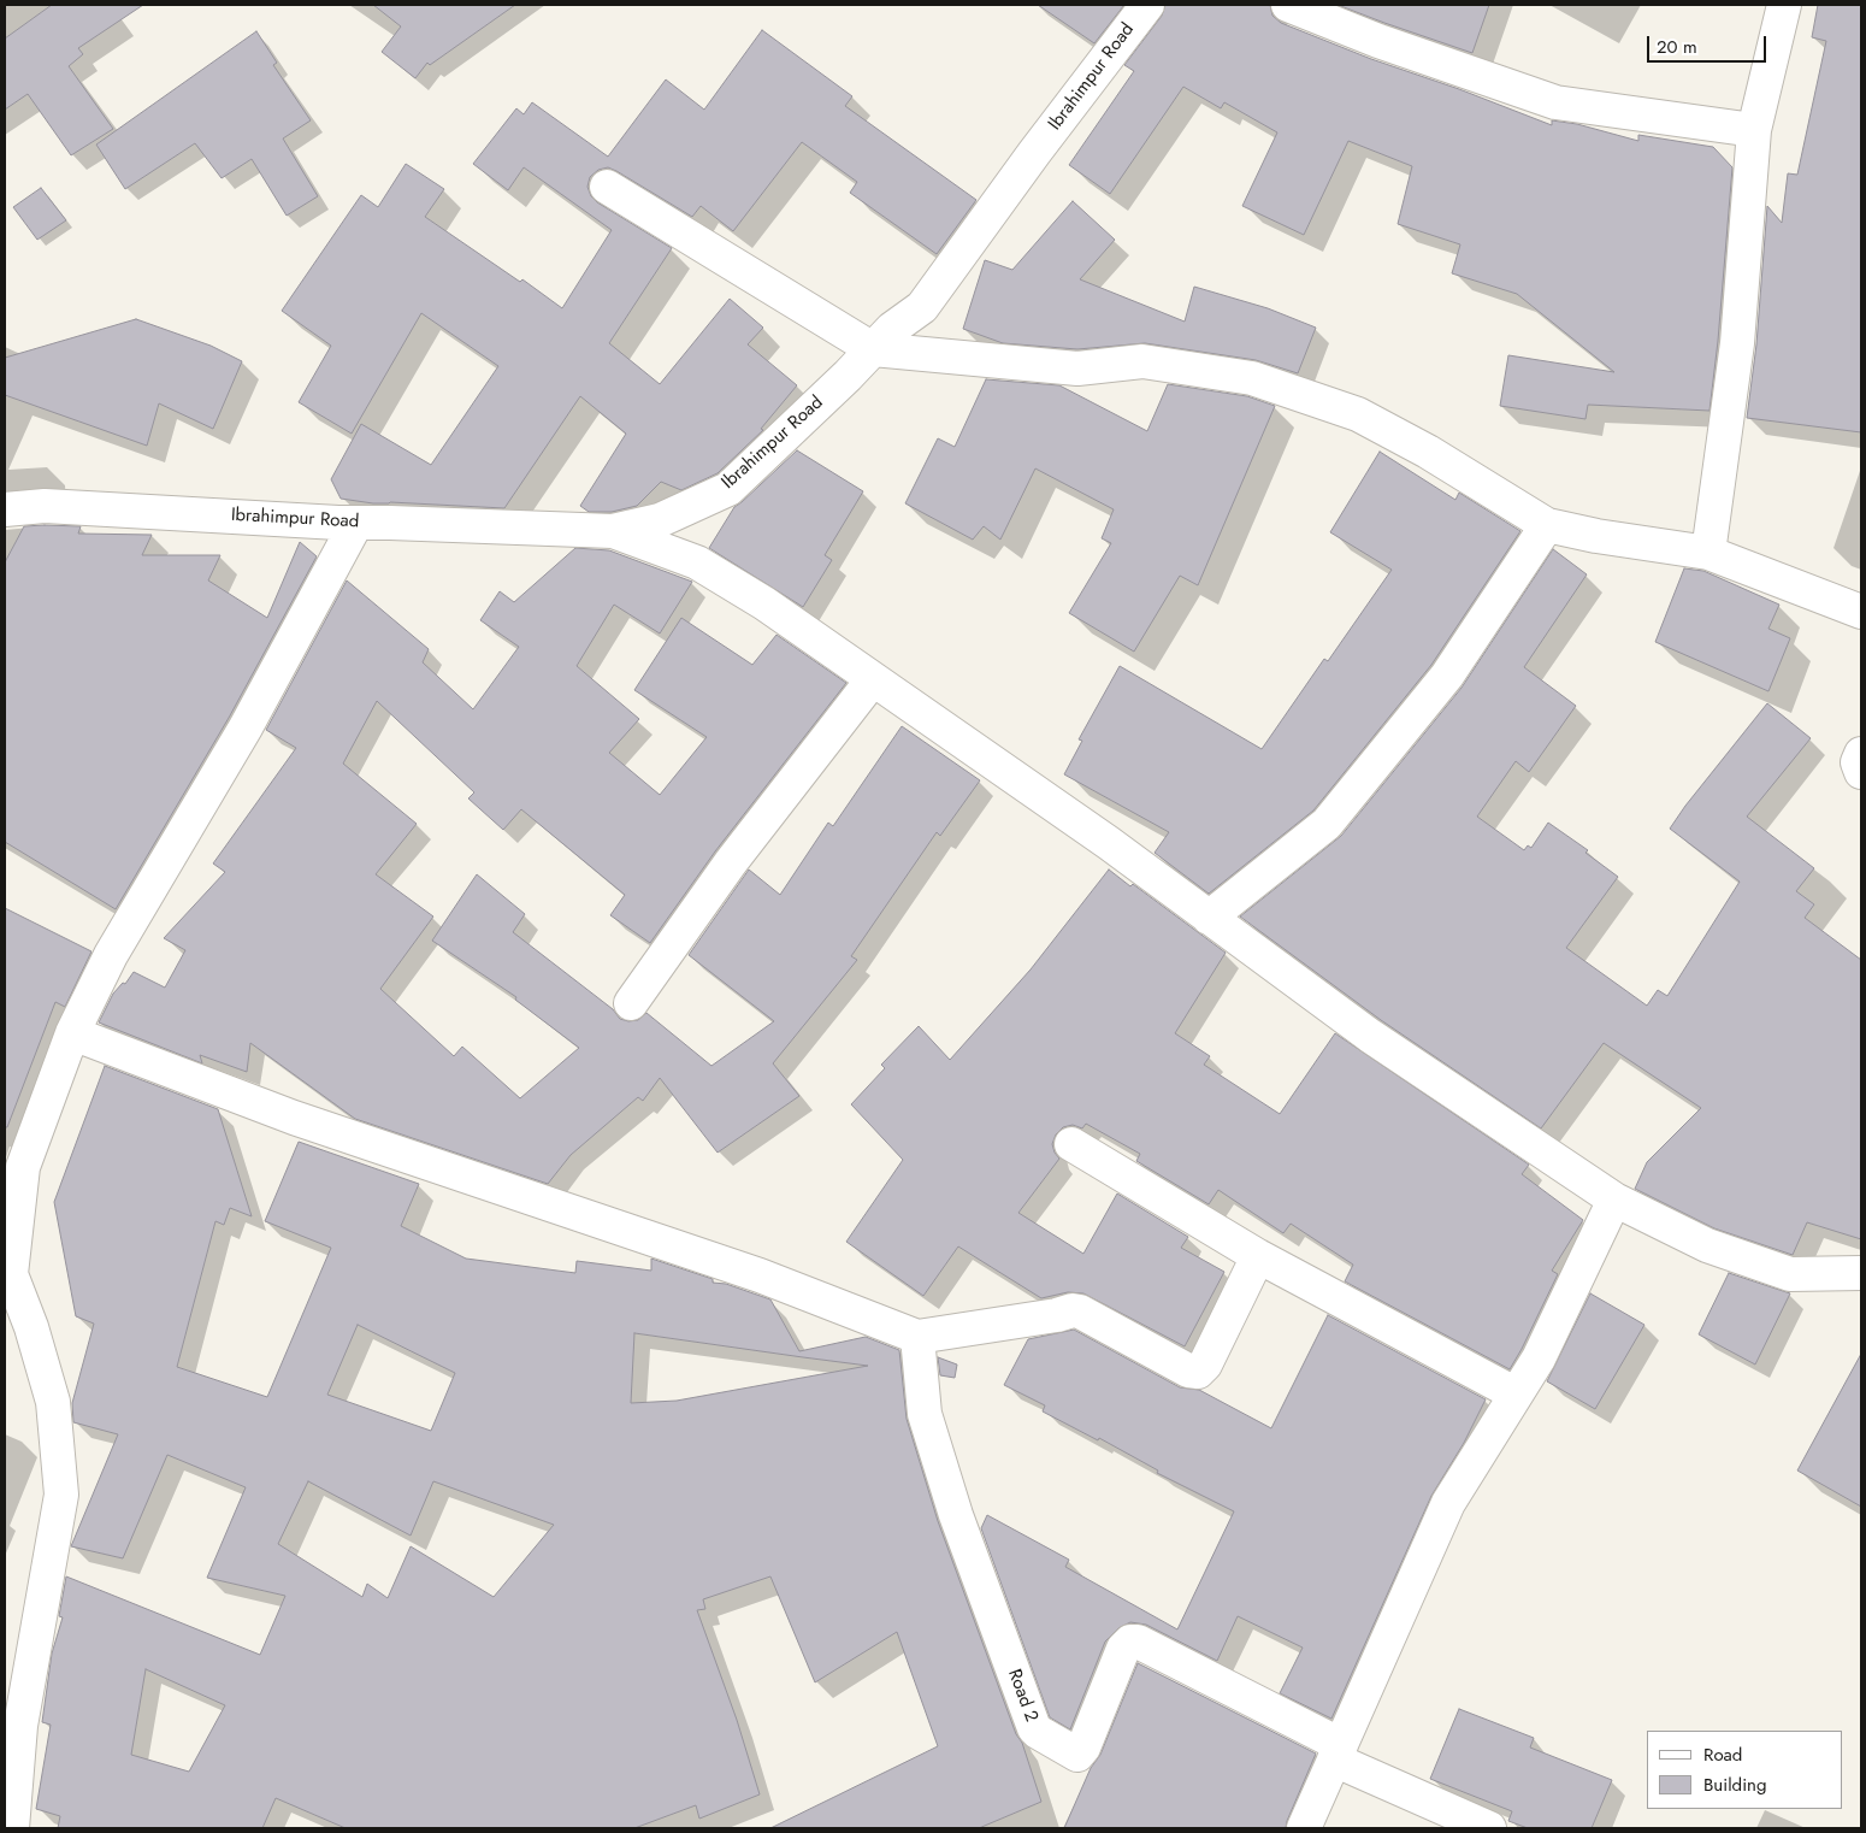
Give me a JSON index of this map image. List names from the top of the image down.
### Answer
{
  "streets": {
    "street": ["Ibrahimpur Road", "Road 2"]
  },
  "legend": ["Road", "Building"],
  "scale_bar": "20 m"
}
